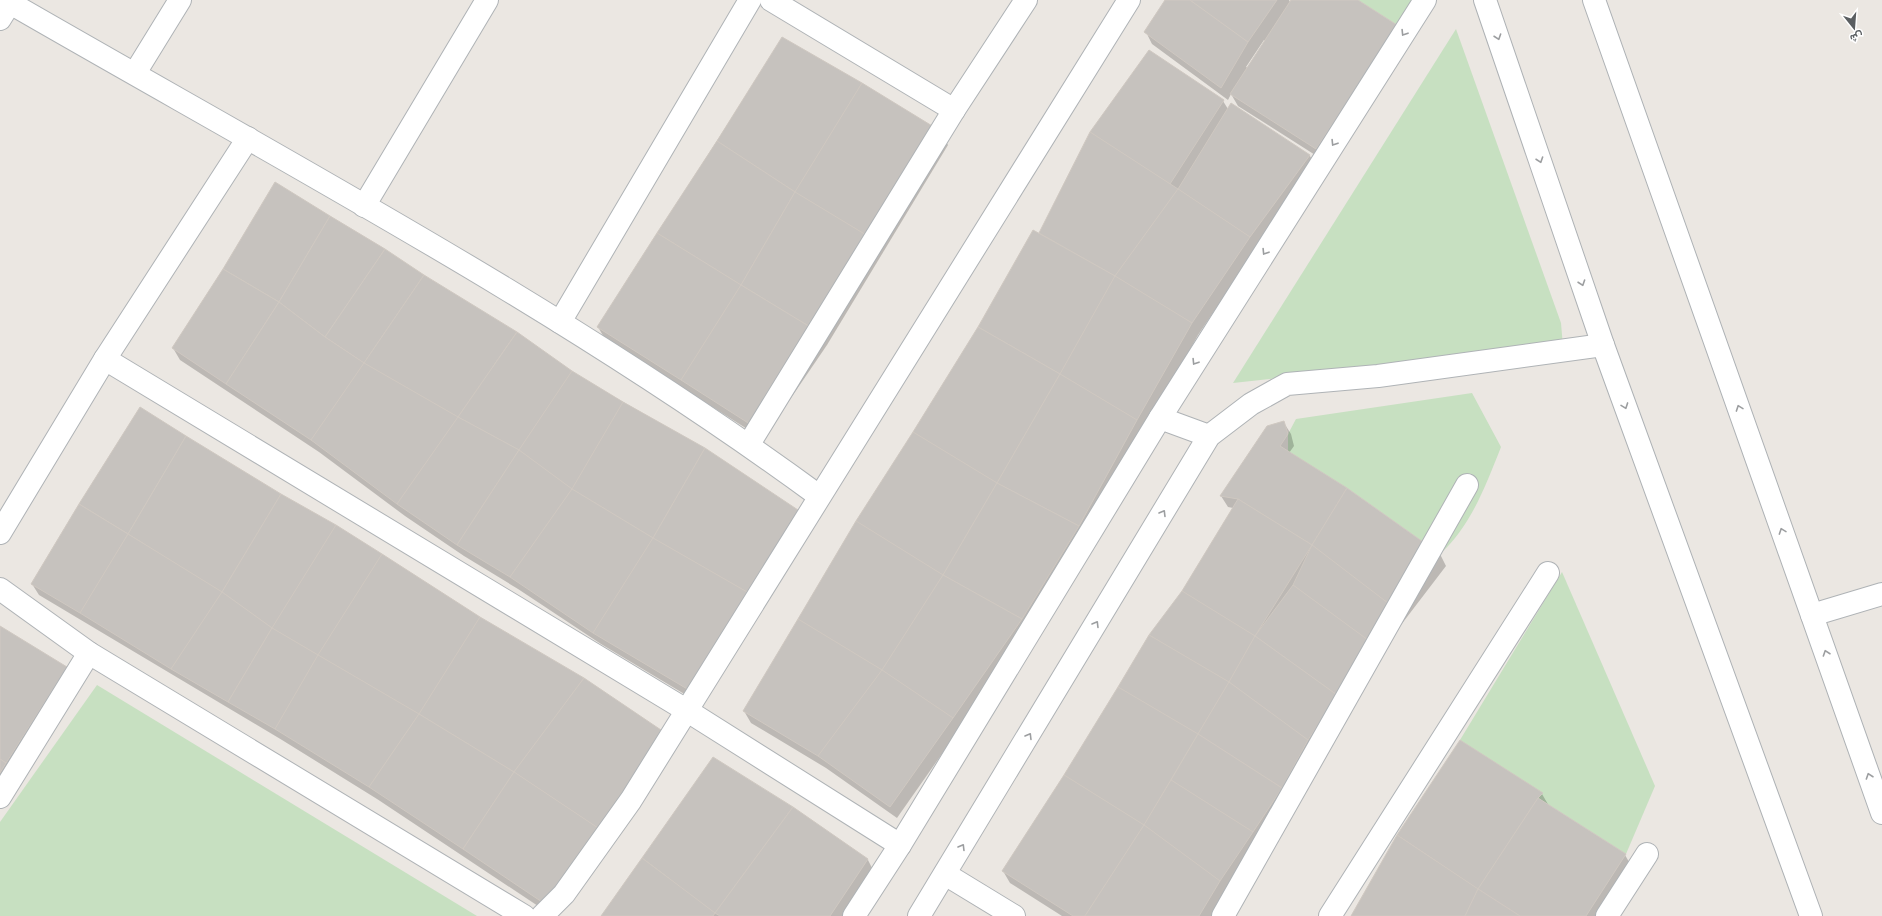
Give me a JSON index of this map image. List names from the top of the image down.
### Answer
{
  "north": "bottom"
}
